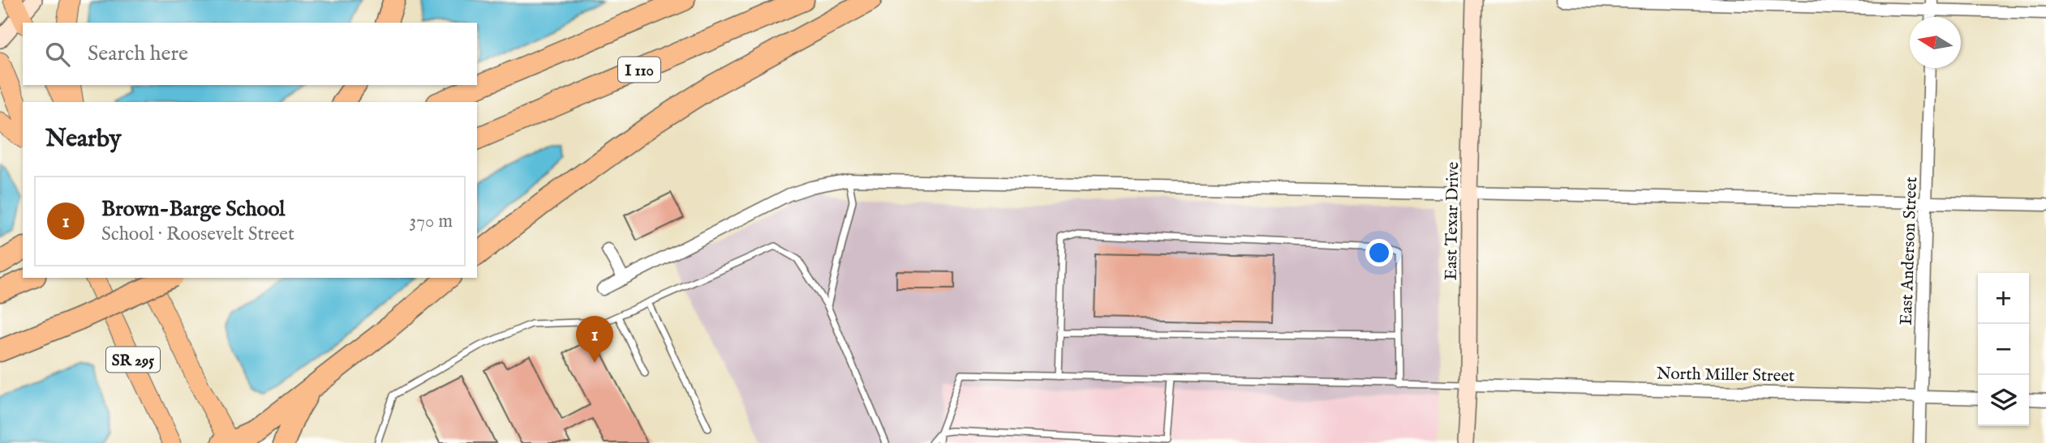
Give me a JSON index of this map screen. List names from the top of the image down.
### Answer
{
  "streets": {
    "highway": ["I 110"],
    "main road": ["East Texar Drive", "SR 295"],
    "street": ["East Anderson Street", "North Miller Street"]
  },
  "crossings": [
    ["East Texar Drive", "North Miller Street"],
    ["East Anderson Street", "North Miller Street"]
  ],
  "north": "left",
  "page": {
    "search": "Search here",
    "heading": "Nearby",
    "list": [
      {
        "mark": "1",
        "name": "Brown-Barge School",
        "note": "School · Roosevelt Street",
        "value": "370 m"
      }
    ],
    "map_buttons": ["+", "−"],
    "pins": "1"
  }
}
